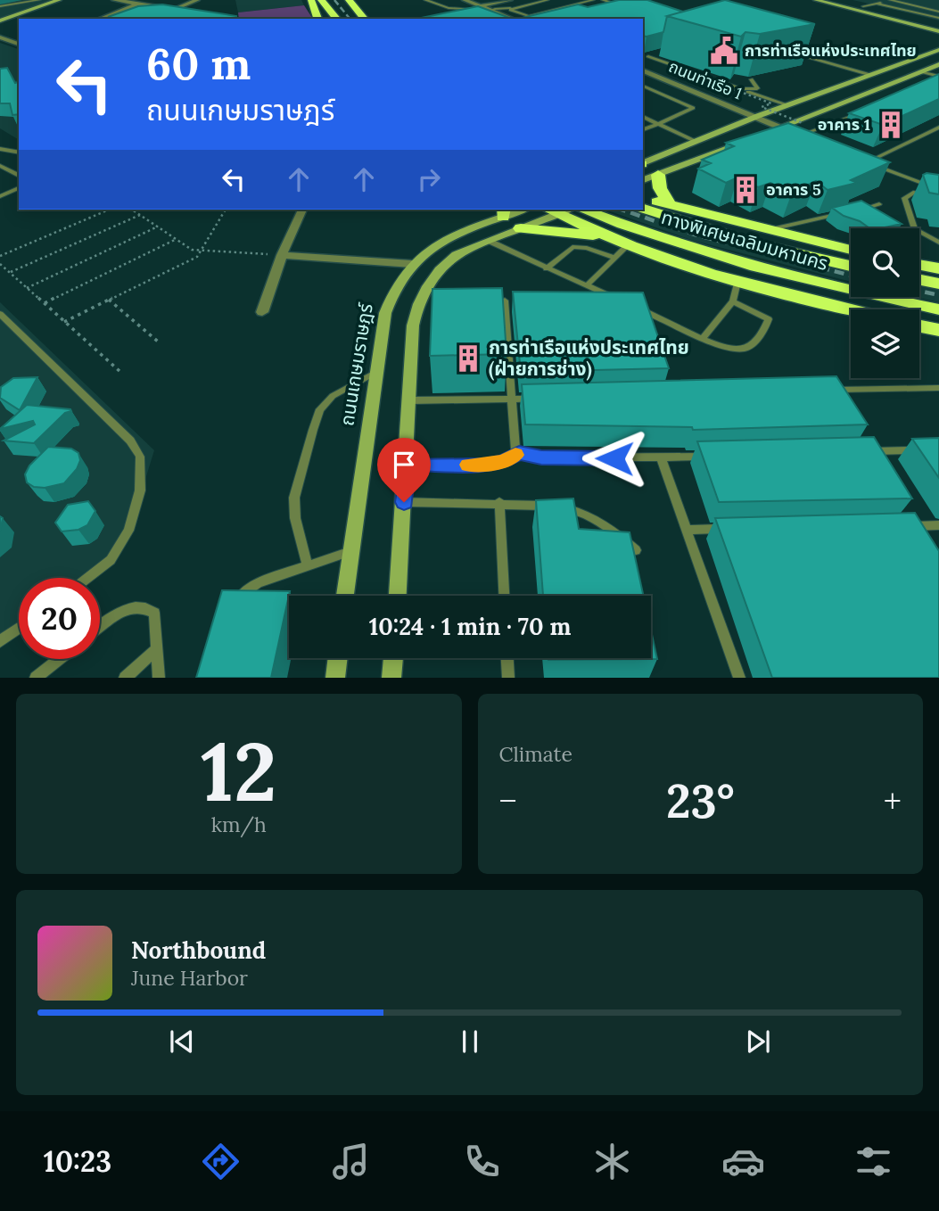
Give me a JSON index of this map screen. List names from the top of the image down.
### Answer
{
  "streets": {
    "highway": ["ทางพิเศษเฉลิมมหานคร"],
    "street": ["ถนนท่าเรือ 1", "ถนนเกษมราษฎร์"]
  },
  "places": {
    "public building": ["การท่าเรือแห่งประเทศไทย"],
    "building": ["อาคาร 1", "อาคาร 5", "การท่าเรือแห่งประเทศไทย (ฝ่ายการช่าง)"]
  },
  "page": {
    "turn": ["60 m", "ถนนเกษมราษฎร์"],
    "limit": "20",
    "trip": "10:24 · 1 min · 70 m",
    "tile": [
      ["12", "km/h"],
      "Climate"
    ],
    "heat": ["−", "23°", "+"],
    "song": ["Northbound", "June Harbor"],
    "tabs": "10:23"
  }
}
